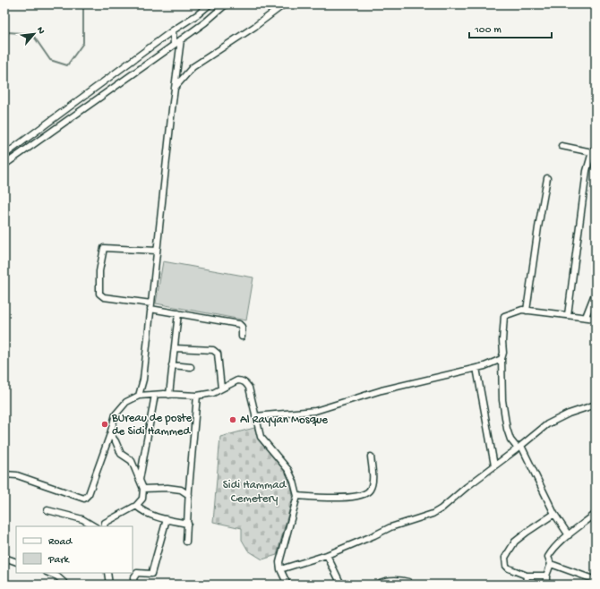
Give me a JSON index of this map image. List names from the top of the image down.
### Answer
{
  "parks": ["Sidi Hammad Cemetery"],
  "places": ["Al Rayyan Mosque", "BUreau de poste de Sidi Hammed"],
  "legend": ["Road", "Park"],
  "scale_bar": "100 m",
  "north": "top right"
}
